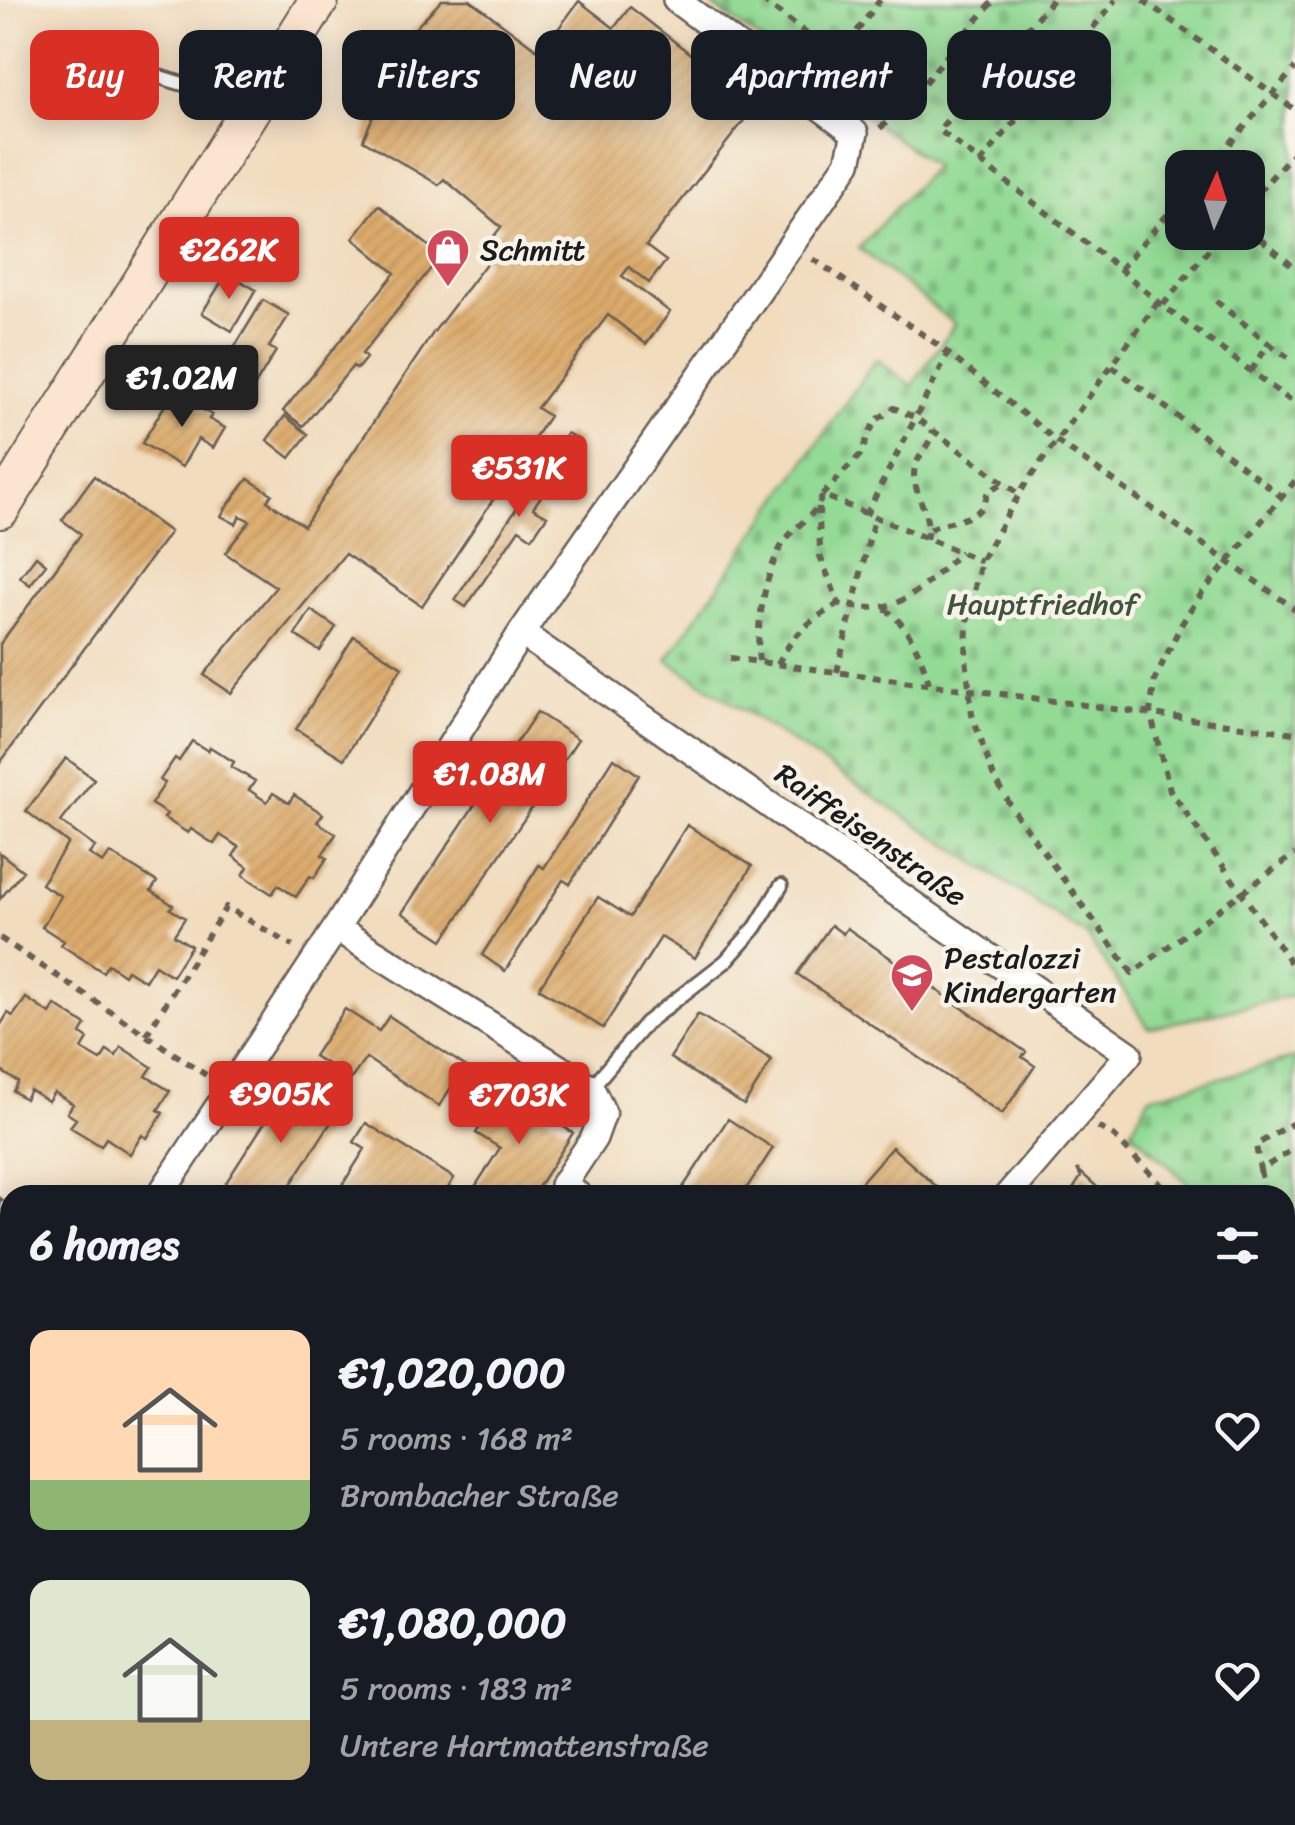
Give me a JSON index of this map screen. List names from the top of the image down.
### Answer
{
  "streets": {
    "street": ["Raiffeisenstraße"]
  },
  "parks": ["Hauptfriedhof"],
  "places": {
    "shop": ["Schmitt"],
    "school or university": ["Pestalozzi Kindergarten"]
  },
  "north": "top",
  "page": {
    "chip": [
      "Buy",
      "Rent",
      "Filters",
      "New",
      "Apartment",
      "House"
    ],
    "price": [
      "€262K",
      "€1.02M",
      "€531K",
      "€1.08M",
      "€905K",
      "€703K"
    ],
    "heading": "6 homes",
    "list": [
      {
        "name": "€1,020,000",
        "note": "5 rooms · 168 m² · Brombacher Straße"
      },
      {
        "name": "€1,080,000",
        "note": "5 rooms · 183 m² · Untere Hartmattenstraße"
      }
    ]
  }
}
